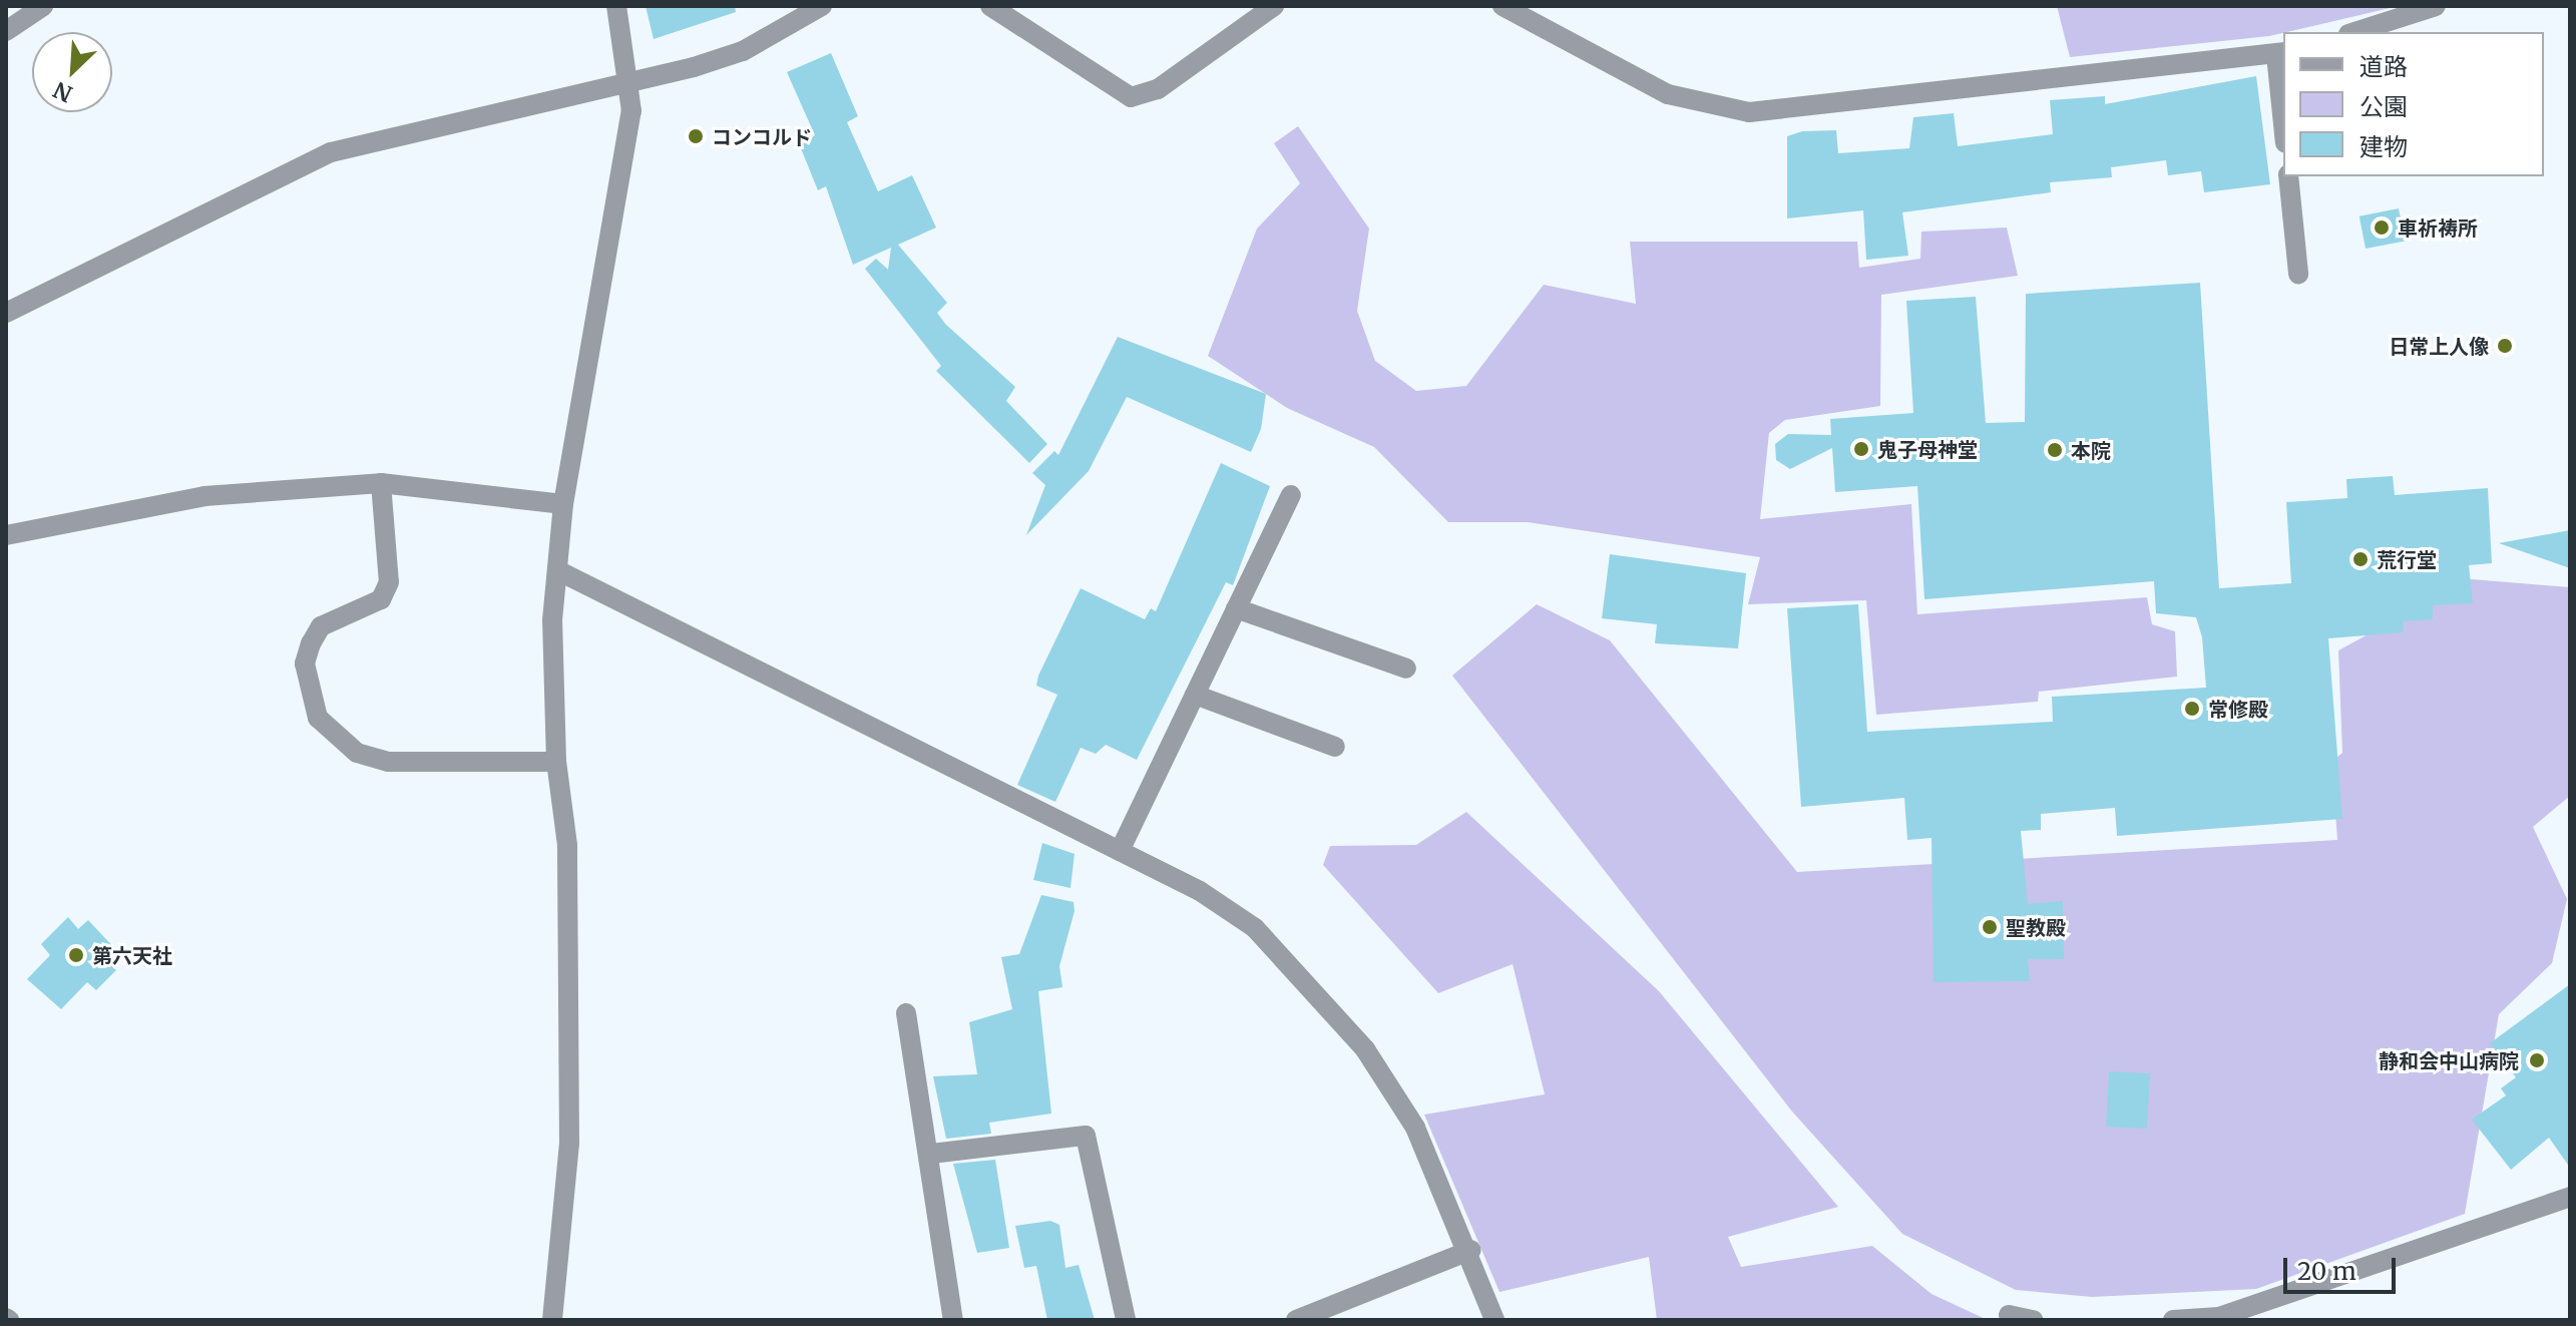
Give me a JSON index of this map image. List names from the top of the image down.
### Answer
{
  "places": [
    "コンコルド",
    "車祈祷所",
    "日常上人像",
    "鬼子母神堂",
    "本院",
    "荒行堂",
    "常修殿",
    "聖教殿",
    "第六天社",
    "静和会中山病院"
  ],
  "legend": ["道路", "公園", "建物"],
  "scale_bar": "20 m",
  "north": "bottom left"
}
